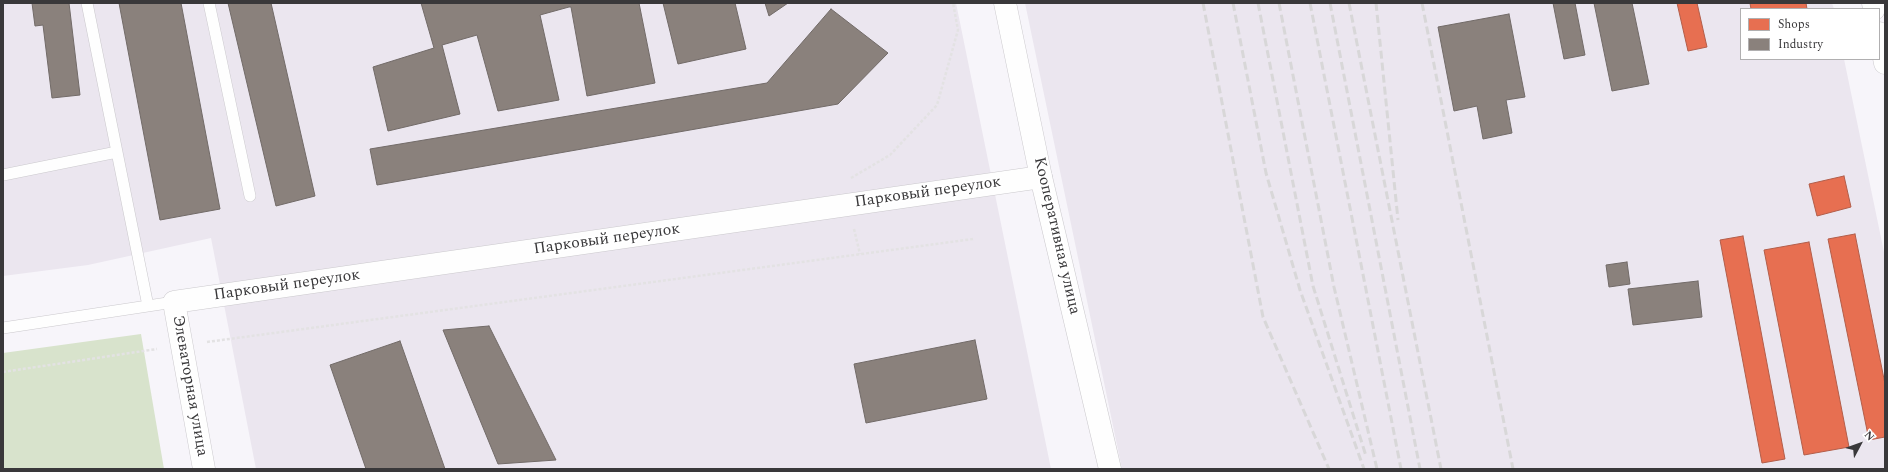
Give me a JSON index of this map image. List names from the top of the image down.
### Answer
{
  "streets": {
    "street": ["Парковый переулок", "Кооперативная улица", "Элеваторная улица"]
  },
  "crossings": [
    ["Парковый переулок", "Кооперативная улица"],
    ["Парковый переулок", "Элеваторная улица"]
  ],
  "legend": ["Shops", "Industry"],
  "north": "top right"
}
